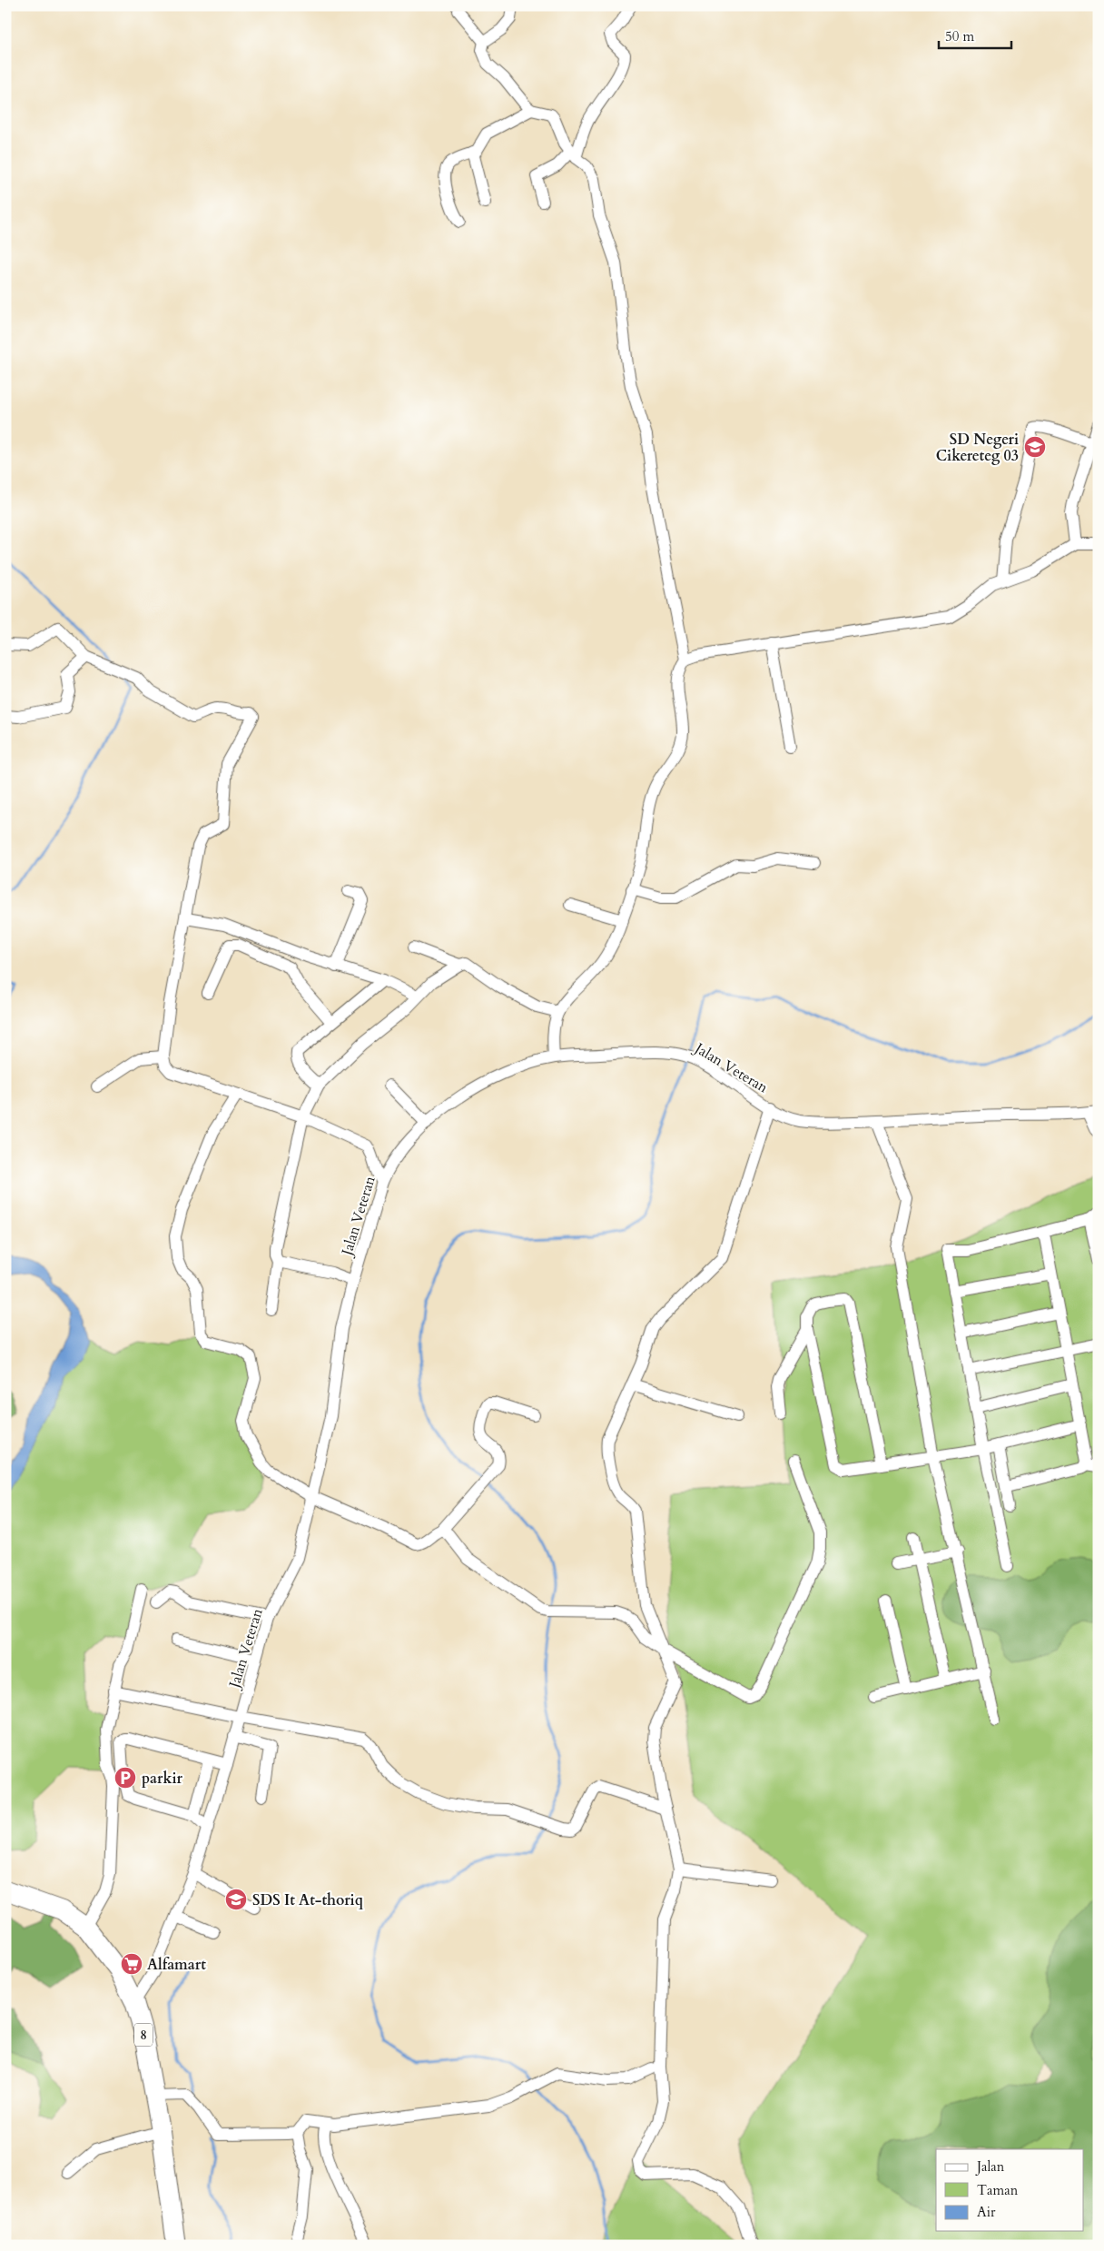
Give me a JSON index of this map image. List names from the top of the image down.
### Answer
{
  "streets": {
    "highway": ["8"],
    "street": ["Jalan Veteran"]
  },
  "crossings": [
    ["Jalan Veteran", "8"]
  ],
  "places": {
    "school or university": ["SD Negeri Cikereteg 03", "SDS It At-thoriq"],
    "parking": ["parkir"],
    "supermarket": ["Alfamart"]
  },
  "legend": ["Jalan", "Taman", "Air"],
  "scale_bar": "50 m"
}
